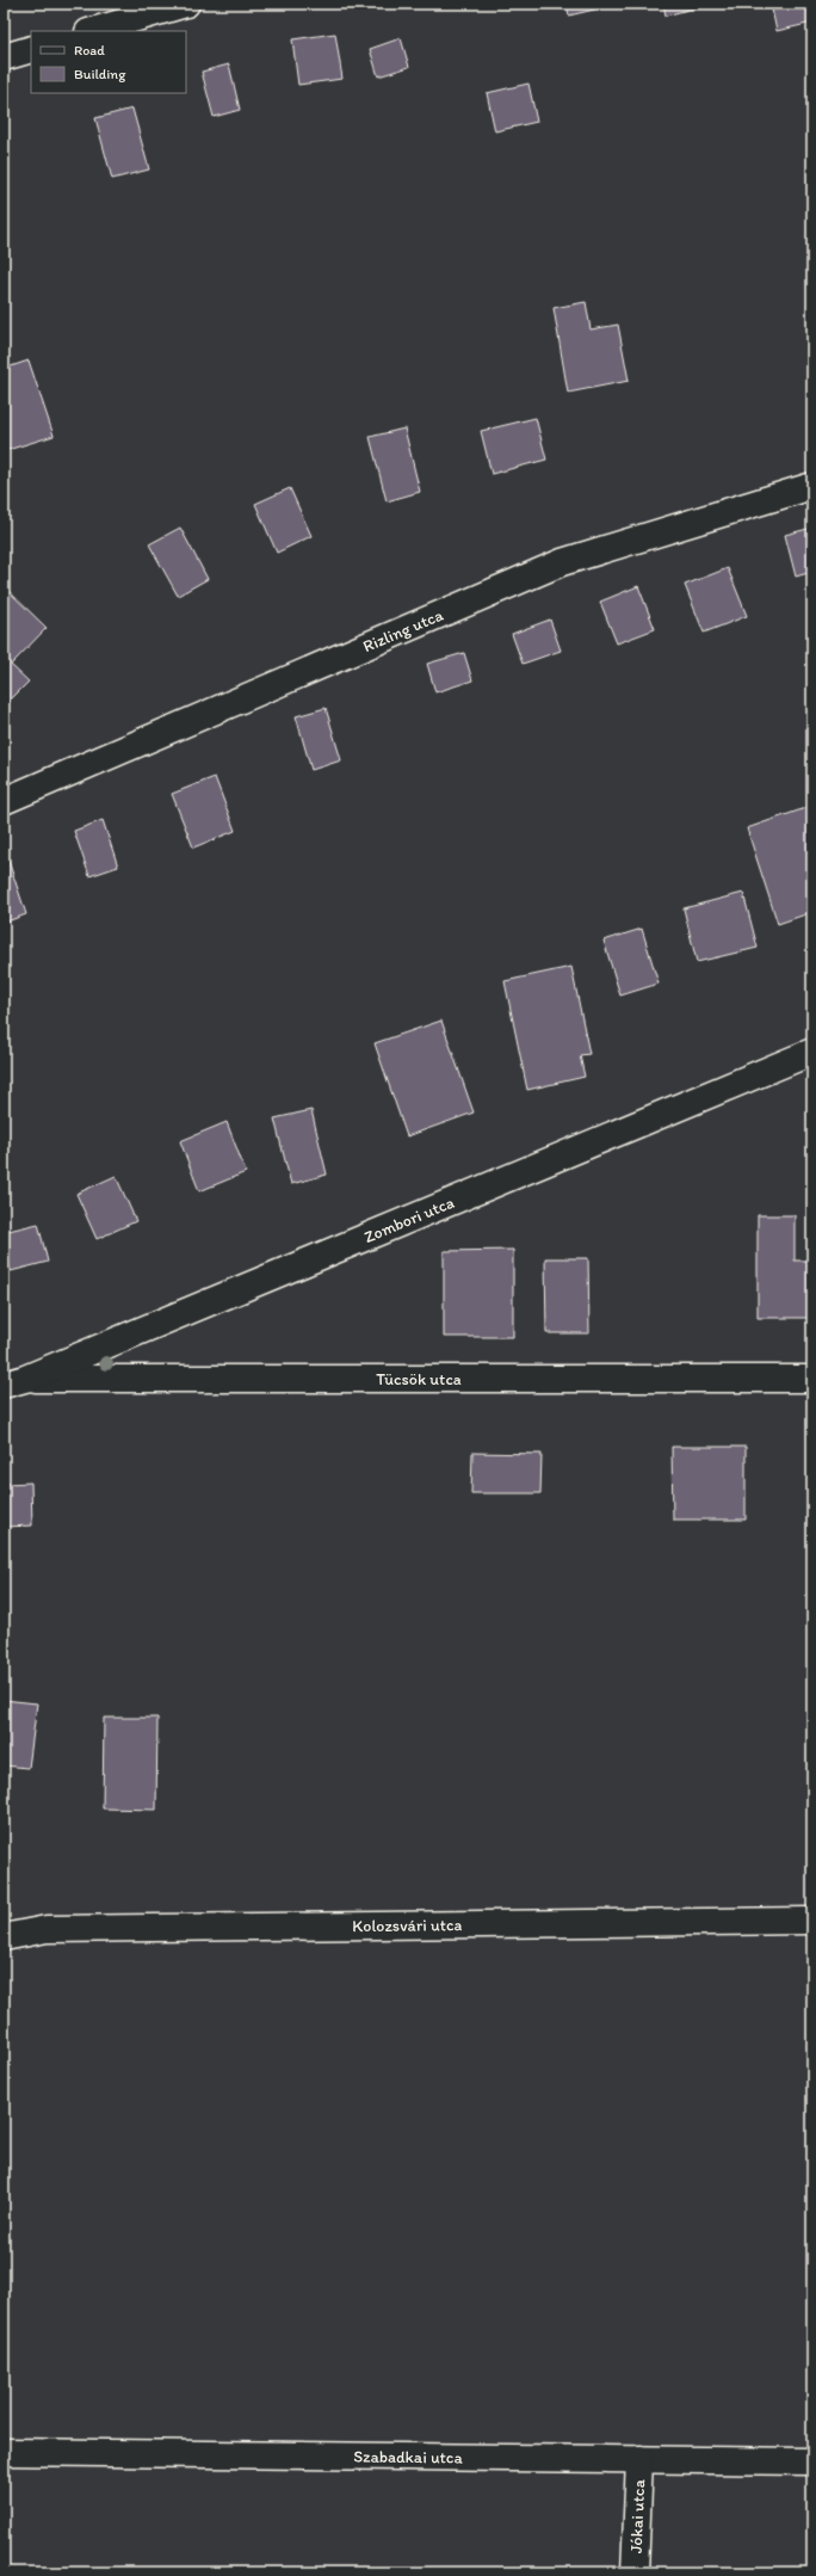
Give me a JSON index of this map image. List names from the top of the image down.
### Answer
{
  "streets": {
    "street": [
      "Rizling utca",
      "Zombori utca",
      "Tücsök utca",
      "Kolozsvári utca",
      "Szabadkai utca",
      "Jókai utca"
    ]
  },
  "crossings": [
    ["Zombori utca", "Tücsök utca"],
    ["Szabadkai utca", "Jókai utca"]
  ],
  "legend": ["Road", "Building"]
}
